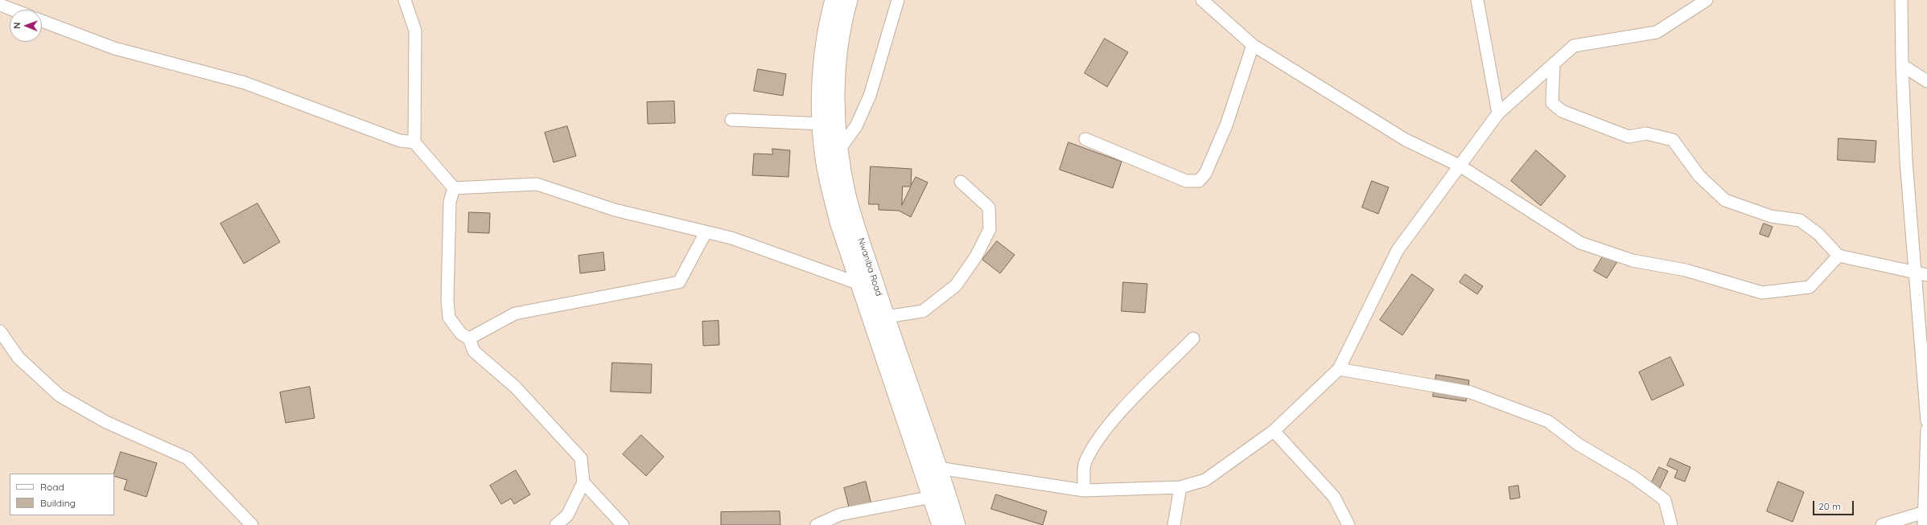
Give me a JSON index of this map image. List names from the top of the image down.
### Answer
{
  "streets": {
    "main road": ["Nwaniba Road"]
  },
  "legend": ["Road", "Building"],
  "scale_bar": "20 m",
  "north": "left"
}
